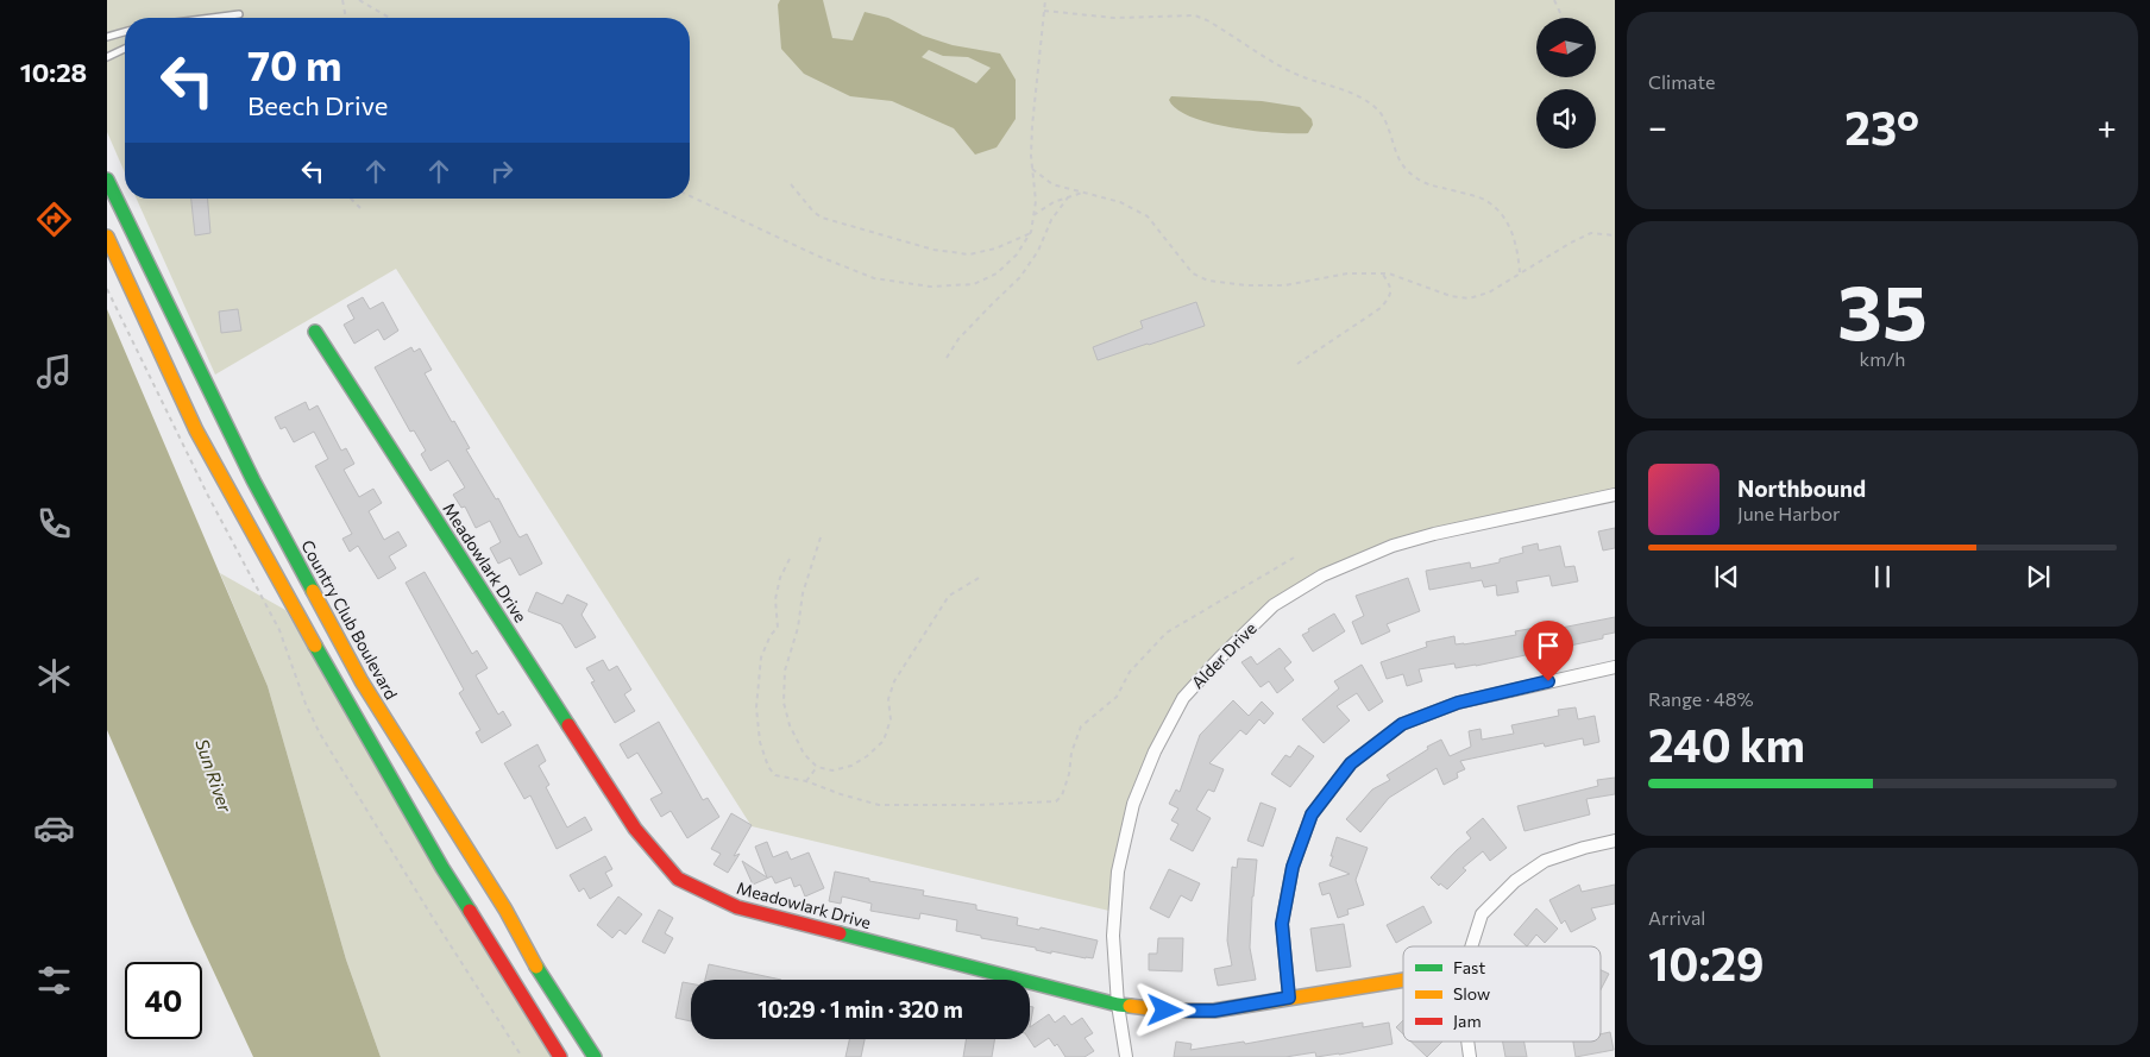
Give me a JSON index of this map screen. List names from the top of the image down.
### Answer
{
  "streets": {
    "main road": ["Meadowlark Drive", "Country Club Boulevard"],
    "street": ["Alder Drive"]
  },
  "crossings": [
    ["Meadowlark Drive", "Alder Drive"]
  ],
  "water": ["Sun River"],
  "legend": ["Fast", "Slow", "Jam"],
  "north": "left",
  "page": {
    "tabs": "10:28",
    "tile": [
      "Climate",
      ["35", "km/h"],
      ["Range · 48%", "240 km"],
      ["Arrival", "10:29"]
    ],
    "turn": ["70 m", "Beech Drive"],
    "heat": ["−", "23°", "+"],
    "song": ["Northbound", "June Harbor"],
    "limit": "40",
    "trip": "10:29 · 1 min · 320 m"
  }
}
